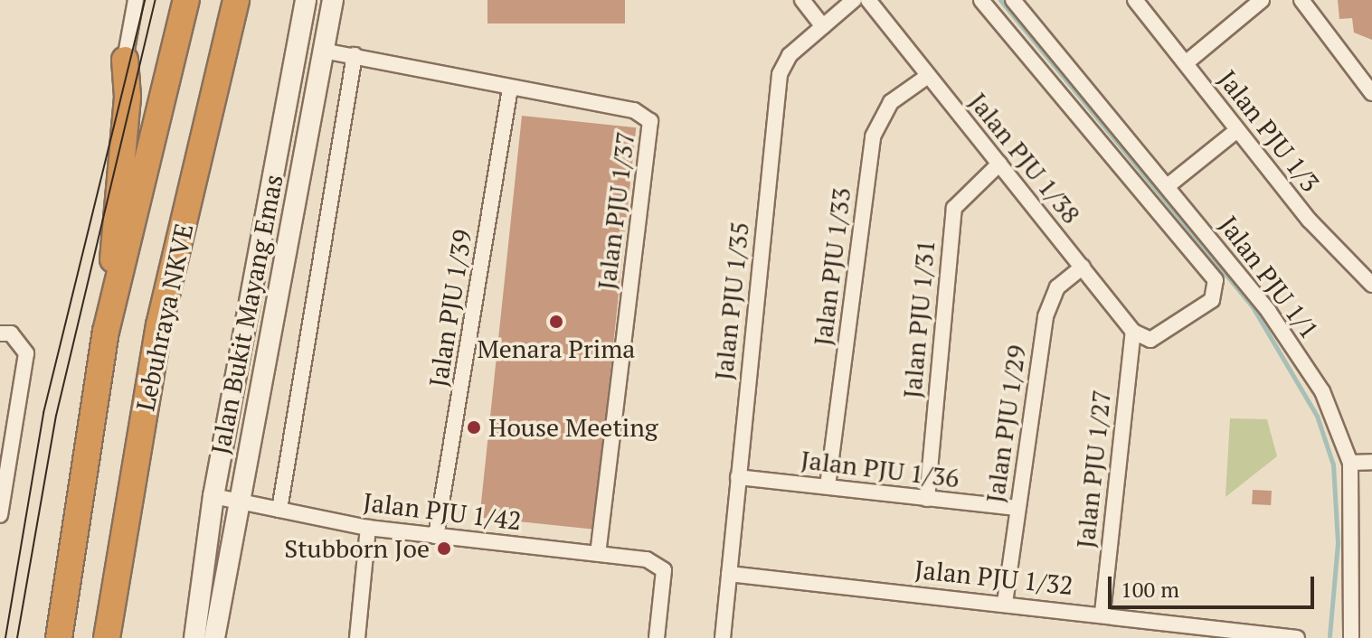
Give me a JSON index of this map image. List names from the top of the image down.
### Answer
{
  "streets": {
    "highway": ["Lebuhraya NKVE"],
    "main road": ["Jalan Bukit Mayang Emas"],
    "street": [
      "Jalan PJU 1/3",
      "Jalan PJU 1/38",
      "Jalan PJU 1/37",
      "Jalan PJU 1/33",
      "Jalan PJU 1/1",
      "Jalan PJU 1/35",
      "Jalan PJU 1/39",
      "Jalan PJU 1/31",
      "Jalan PJU 1/29",
      "Jalan PJU 1/36",
      "Jalan PJU 1/27",
      "Jalan PJU 1/42",
      "Jalan PJU 1/32"
    ]
  },
  "crossings": [
    ["Jalan PJU 1/38", "Jalan PJU 1/33"],
    ["Jalan PJU 1/38", "Jalan PJU 1/1"],
    ["Jalan PJU 1/38", "Jalan PJU 1/31"],
    ["Jalan PJU 1/38", "Jalan PJU 1/29"],
    ["Jalan PJU 1/38", "Jalan PJU 1/27"],
    ["Jalan PJU 1/37", "Jalan PJU 1/39"],
    ["Jalan PJU 1/37", "Jalan Bukit Mayang Emas"],
    ["Jalan PJU 1/37", "Jalan PJU 1/42"],
    ["Jalan PJU 1/33", "Jalan PJU 1/36"],
    ["Jalan PJU 1/35", "Jalan PJU 1/36"],
    ["Jalan PJU 1/35", "Jalan PJU 1/32"],
    ["Jalan PJU 1/39", "Jalan PJU 1/42"],
    ["Jalan Bukit Mayang Emas", "Jalan PJU 1/42"],
    ["Jalan PJU 1/31", "Jalan PJU 1/36"],
    ["Jalan PJU 1/29", "Jalan PJU 1/36"],
    ["Jalan PJU 1/29", "Jalan PJU 1/32"],
    ["Jalan PJU 1/27", "Jalan PJU 1/32"]
  ],
  "places": ["Menara Prima", "House Meeting", "Stubborn Joe"],
  "scale_bar": "100 m"
}
